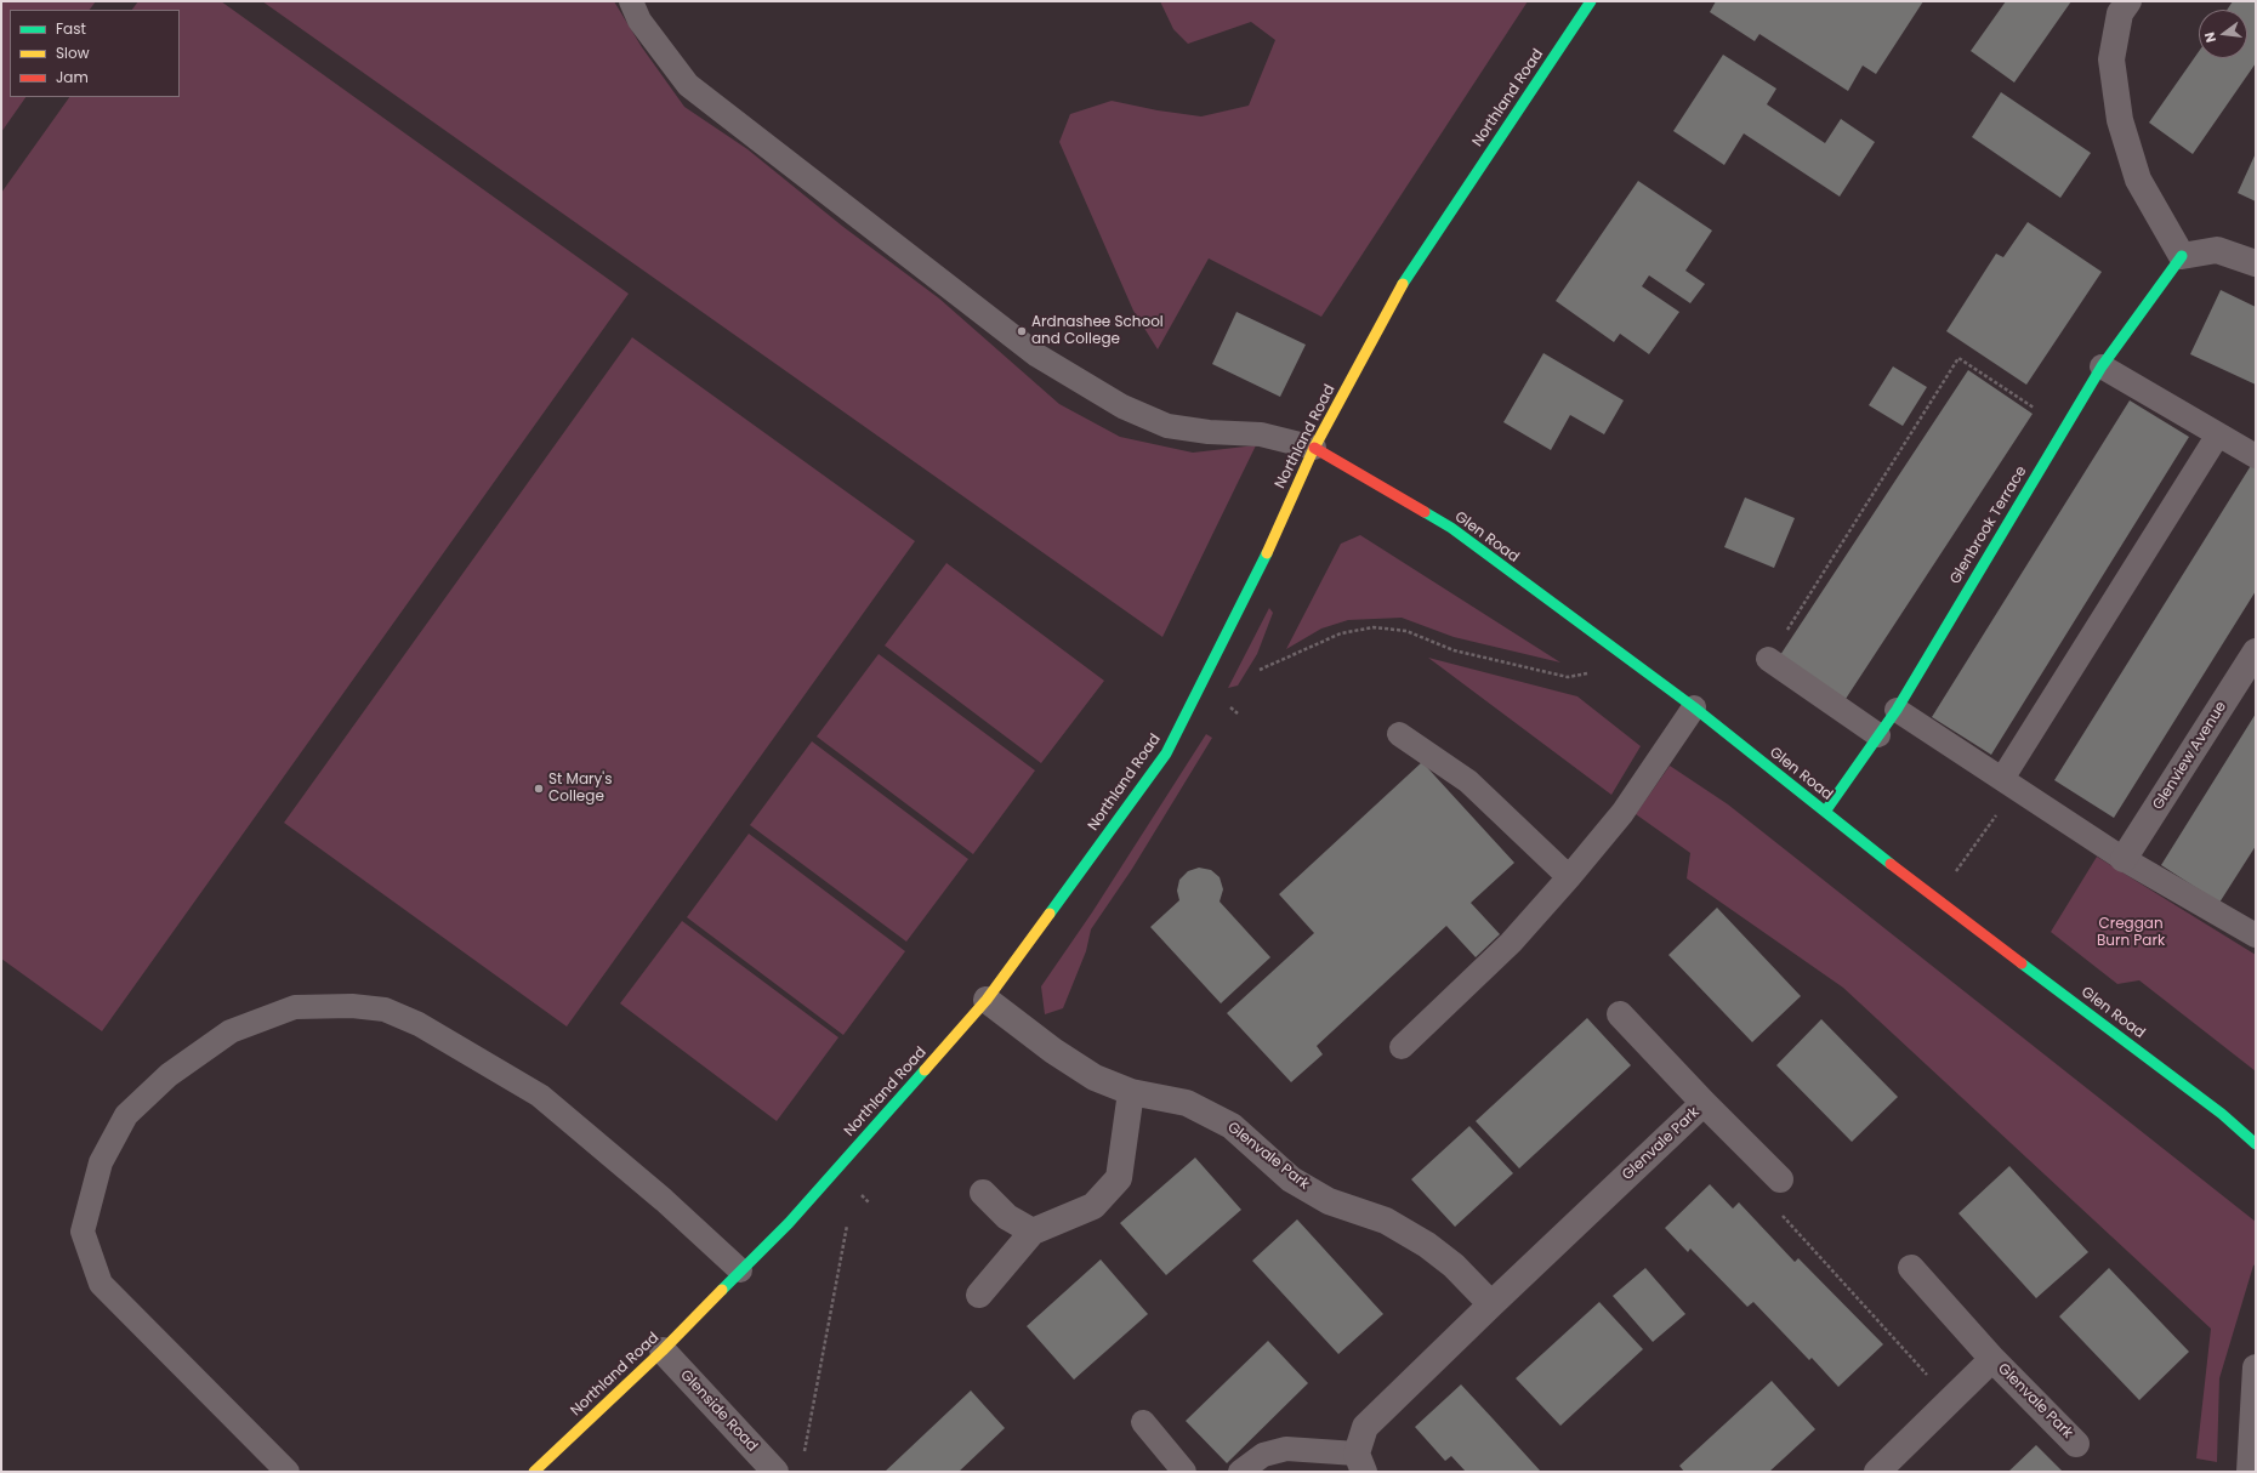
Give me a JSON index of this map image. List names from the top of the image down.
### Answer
{
  "streets": {
    "street": [
      "Northland Road",
      "Glenbrook Terrace",
      "Glen Road",
      "Glenview Avenue",
      "Glenvale Park",
      "Glenside Road"
    ]
  },
  "crossings": [
    ["Northland Road", "Glen Road"],
    ["Northland Road", "Glenvale Park"],
    ["Northland Road", "Glenside Road"],
    ["Glenbrook Terrace", "Glen Road"]
  ],
  "parks": ["Creggan Burn Park"],
  "places": ["Ardnashee School and College", "St Mary's College"],
  "legend": ["Fast", "Slow", "Jam"],
  "north": "left"
}
